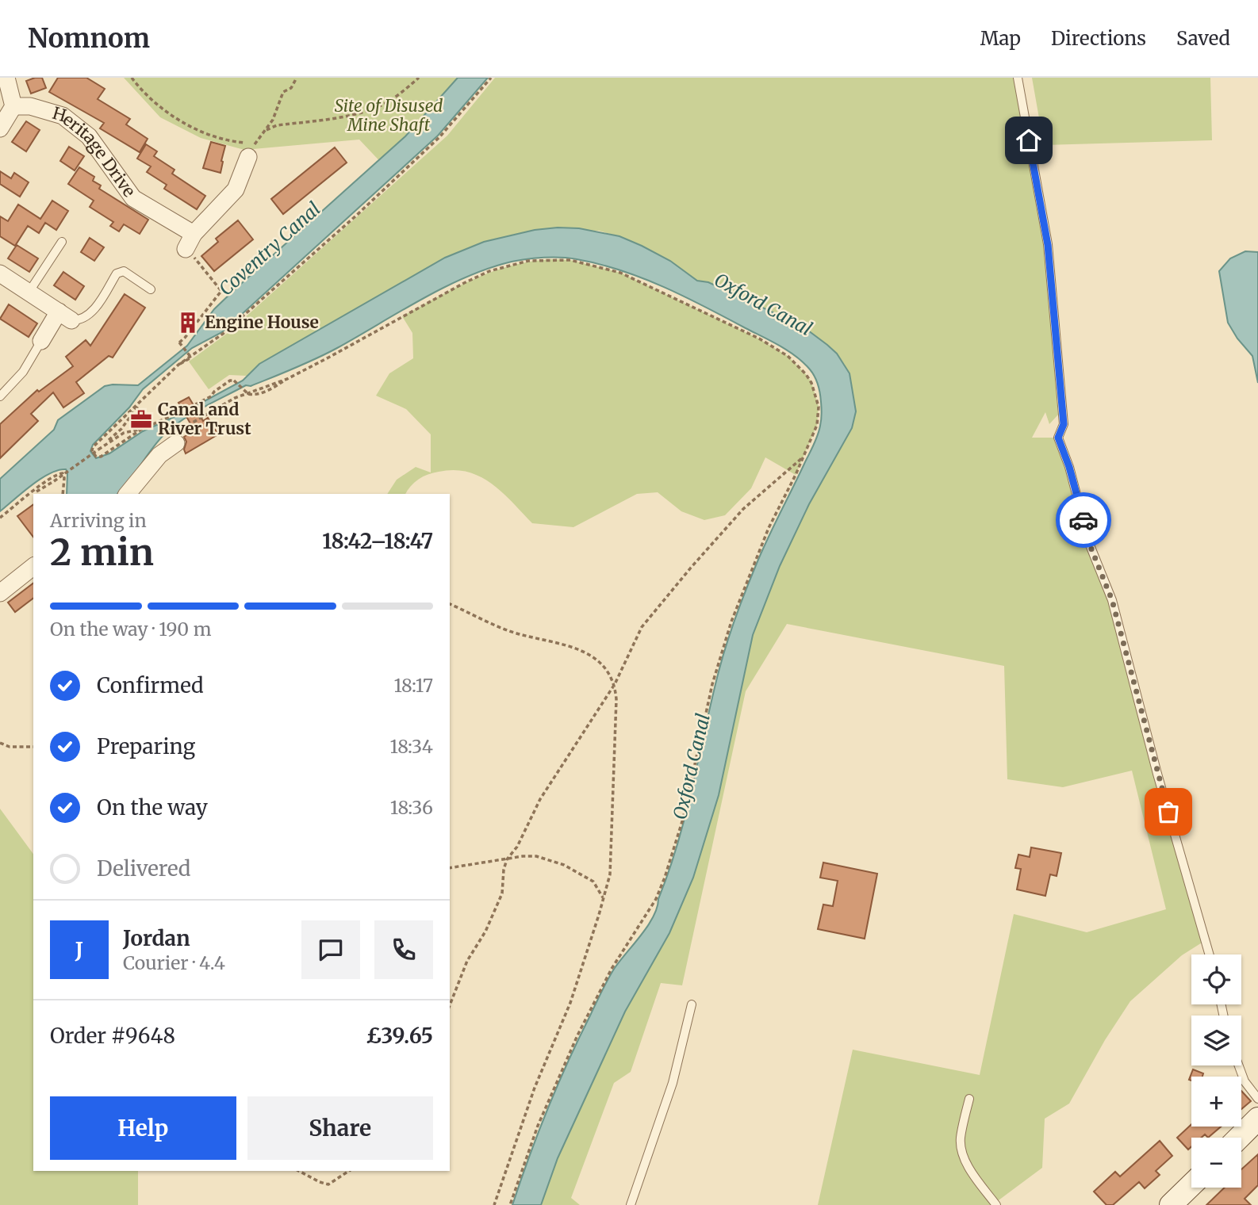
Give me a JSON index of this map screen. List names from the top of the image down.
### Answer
{
  "streets": {
    "street": ["Heritage Drive"]
  },
  "water": ["Coventry Canal", "Oxford Canal"],
  "parks": ["Site of Disused Mine Shaft"],
  "places": {
    "building": ["Engine House"],
    "office": ["Canal and River Trust"]
  },
  "page": {
    "header": "Nomnom",
    "nav": ["Map", "Directions", "Saved"],
    "heading": ["2 min", "Arriving in", "18:42–18:47"],
    "panel": [
      "Jordan",
      "Courier · 4.4",
      "Order #9648",
      "£39.65"
    ],
    "bar": "On the way · 190 m",
    "list": [
      ["Confirmed", "18:17"],
      ["Preparing", "18:34"],
      ["On the way", "18:36"],
      "Delivered"
    ],
    "round": "J",
    "map_buttons": ["+", "−"],
    "buttons": ["Help", "Share"]
  }
}
